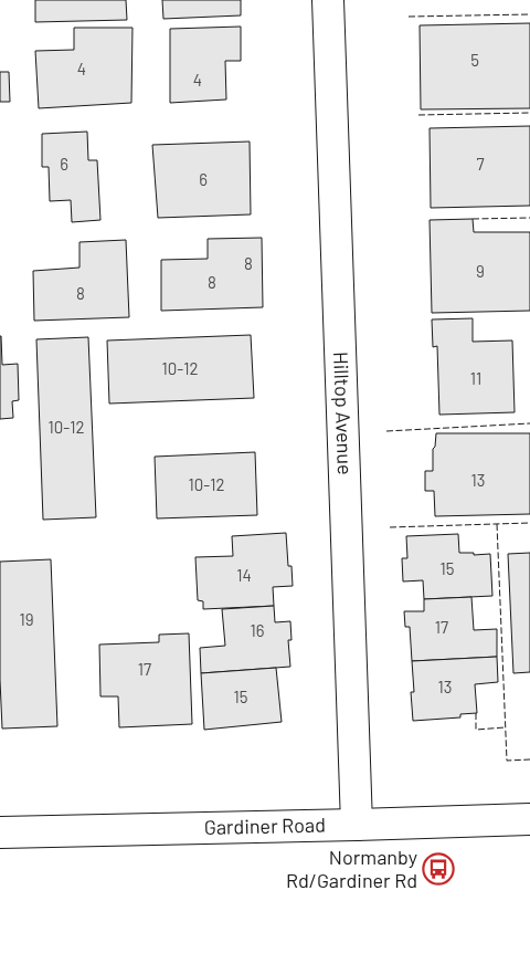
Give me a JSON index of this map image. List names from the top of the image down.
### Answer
{
  "streets": {
    "street": ["Hilltop Avenue", "Gardiner Road"]
  },
  "crossings": [
    ["Hilltop Avenue", "Gardiner Road"]
  ],
  "places": {
    "bus stop": ["Normanby Rd/Gardiner Rd"]
  },
  "house_numbers": [
    "5",
    "4",
    "4",
    "6",
    "7",
    "6",
    "8",
    "9",
    "8",
    "8",
    "10-12",
    "11",
    "10-12",
    "13",
    "10-12",
    "15",
    "14",
    "19",
    "17",
    "16",
    "17",
    "13",
    "15"
  ]
}
